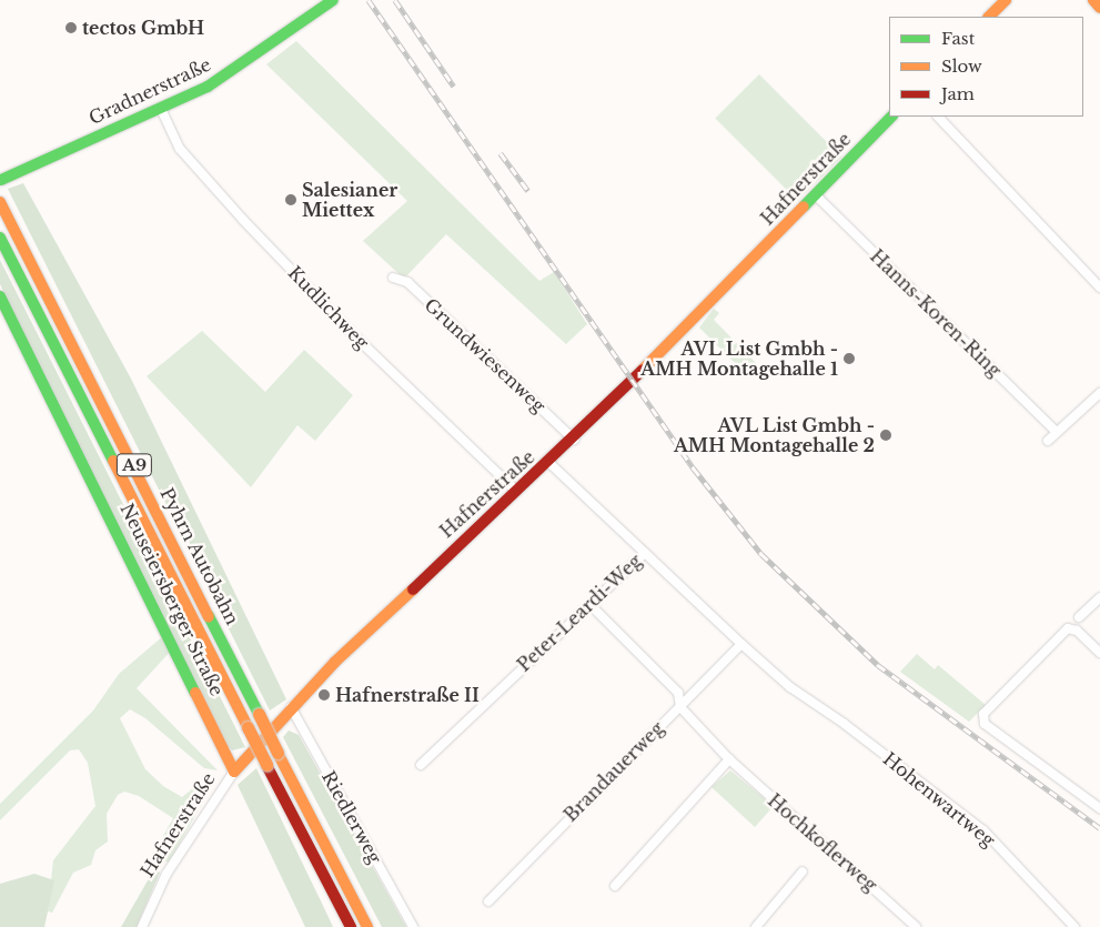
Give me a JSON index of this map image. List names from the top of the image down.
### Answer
{
  "streets": {
    "main road": [
      "Gradnerstraße",
      "Hafnerstraße",
      "A9",
      "Pyhrn Autobahn",
      "Neuseiersberger Straße"
    ],
    "street": [
      "Kudlichweg",
      "Hanns-Koren-Ring",
      "Grundwiesenweg",
      "Peter-Leardi-Weg",
      "Brandauerweg",
      "Hohenwartweg",
      "Riedlerweg",
      "Hochkoflerweg"
    ]
  },
  "crossings": [
    ["Gradnerstraße", "Kudlichweg"],
    ["Hafnerstraße", "Kudlichweg"],
    ["Hafnerstraße", "Hanns-Koren-Ring"],
    ["Hafnerstraße", "Grundwiesenweg"],
    ["Hafnerstraße", "Neuseiersberger Straße"],
    ["Hafnerstraße", "Peter-Leardi-Weg"],
    ["Hafnerstraße", "Riedlerweg"],
    ["Peter-Leardi-Weg", "Hochkoflerweg"],
    ["Brandauerweg", "Hohenwartweg"],
    ["Brandauerweg", "Hochkoflerweg"]
  ],
  "places": [
    "tectos GmbH",
    "Salesianer Miettex",
    "AVL List Gmbh - AMH Montagehalle 1",
    "AVL List Gmbh - AMH Montagehalle 2",
    "Hafnerstraße II"
  ],
  "legend": ["Fast", "Slow", "Jam"]
}
